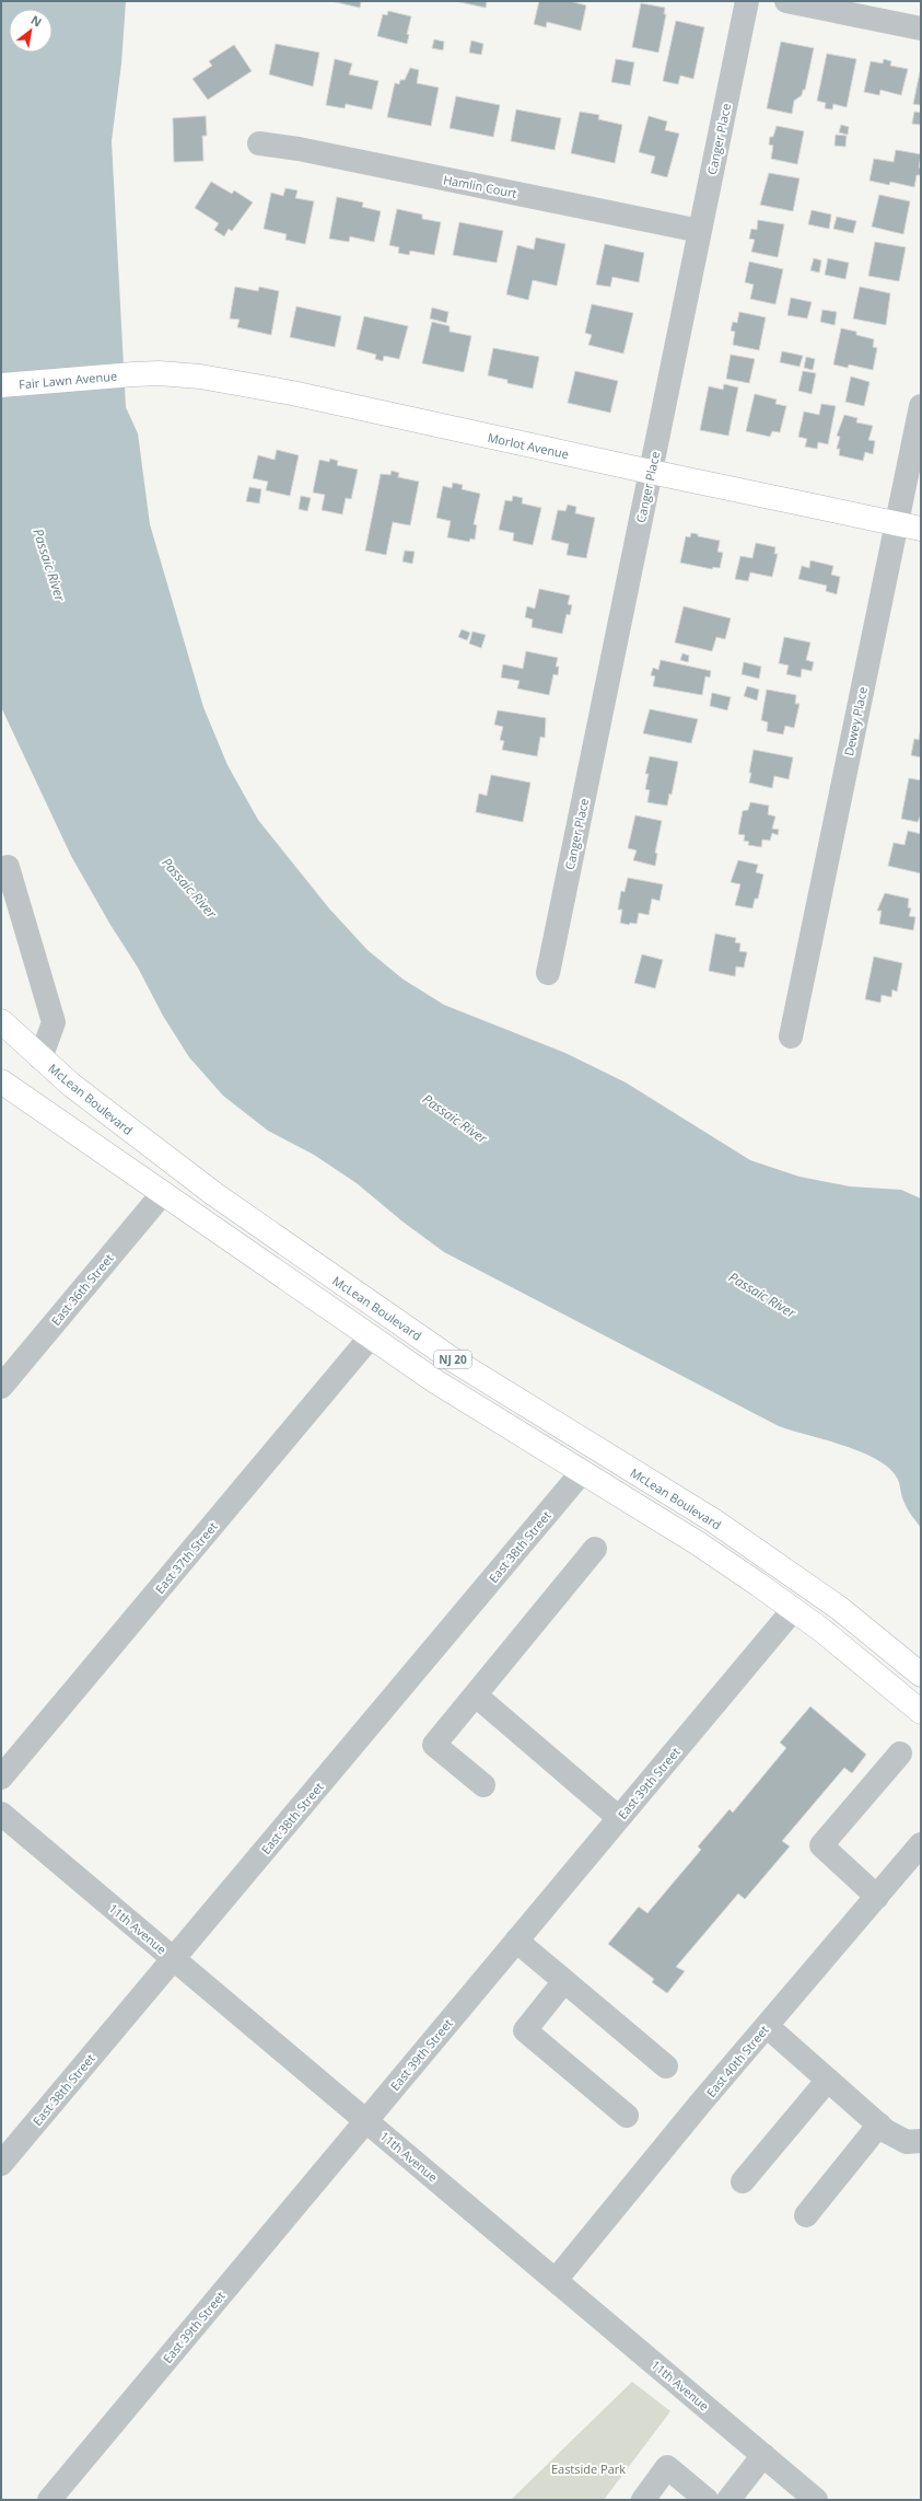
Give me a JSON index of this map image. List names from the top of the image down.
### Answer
{
  "streets": {
    "main road": [
      "Fair Lawn Avenue",
      "Morlot Avenue",
      "McLean Boulevard",
      "NJ 20"
    ],
    "street": [
      "Canger Place",
      "Hamlin Court",
      "Dewey Place",
      "East 36th Street",
      "East 38th Street",
      "East 37th Street",
      "East 39th Street",
      "11th Avenue",
      "East 40th Street"
    ]
  },
  "crossings": [
    ["Canger Place", "Hamlin Court"],
    ["Canger Place", "Morlot Avenue"],
    ["Fair Lawn Avenue", "Morlot Avenue"],
    ["Morlot Avenue", "Dewey Place"],
    ["East 36th Street", "NJ 20"],
    ["NJ 20", "East 38th Street"],
    ["NJ 20", "East 37th Street"],
    ["NJ 20", "East 39th Street"],
    ["East 38th Street", "11th Avenue"],
    ["East 39th Street", "11th Avenue"],
    ["11th Avenue", "East 40th Street"]
  ],
  "water": ["Passaic River"],
  "parks": ["Eastside Park"],
  "north": "top right"
}
